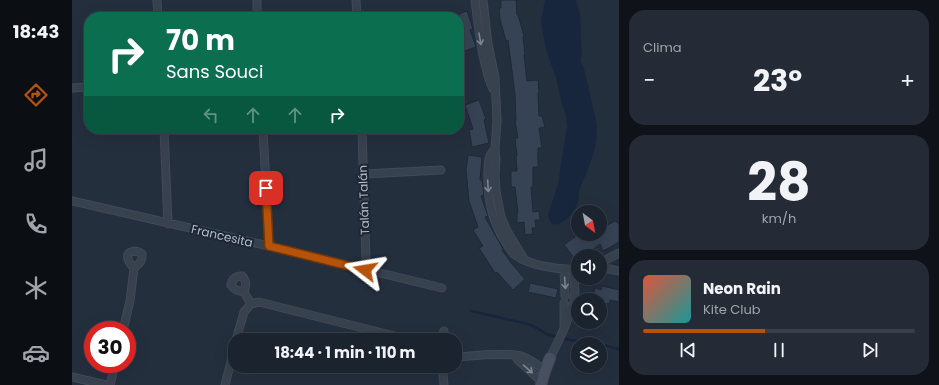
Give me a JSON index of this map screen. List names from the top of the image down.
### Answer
{
  "streets": {
    "street": ["Talán Talán", "Francesita"]
  },
  "crossings": [
    ["Talán Talán", "Francesita"]
  ],
  "north": "bottom right",
  "page": {
    "tabs": "18:43",
    "tile": [
      "Clima",
      ["28", "km/h"]
    ],
    "turn": ["70 m", "Sans Souci"],
    "heat": ["−", "23°", "+"],
    "song": ["Neon Rain", "Kite Club"],
    "limit": "30",
    "trip": "18:44 · 1 min · 110 m"
  }
}
